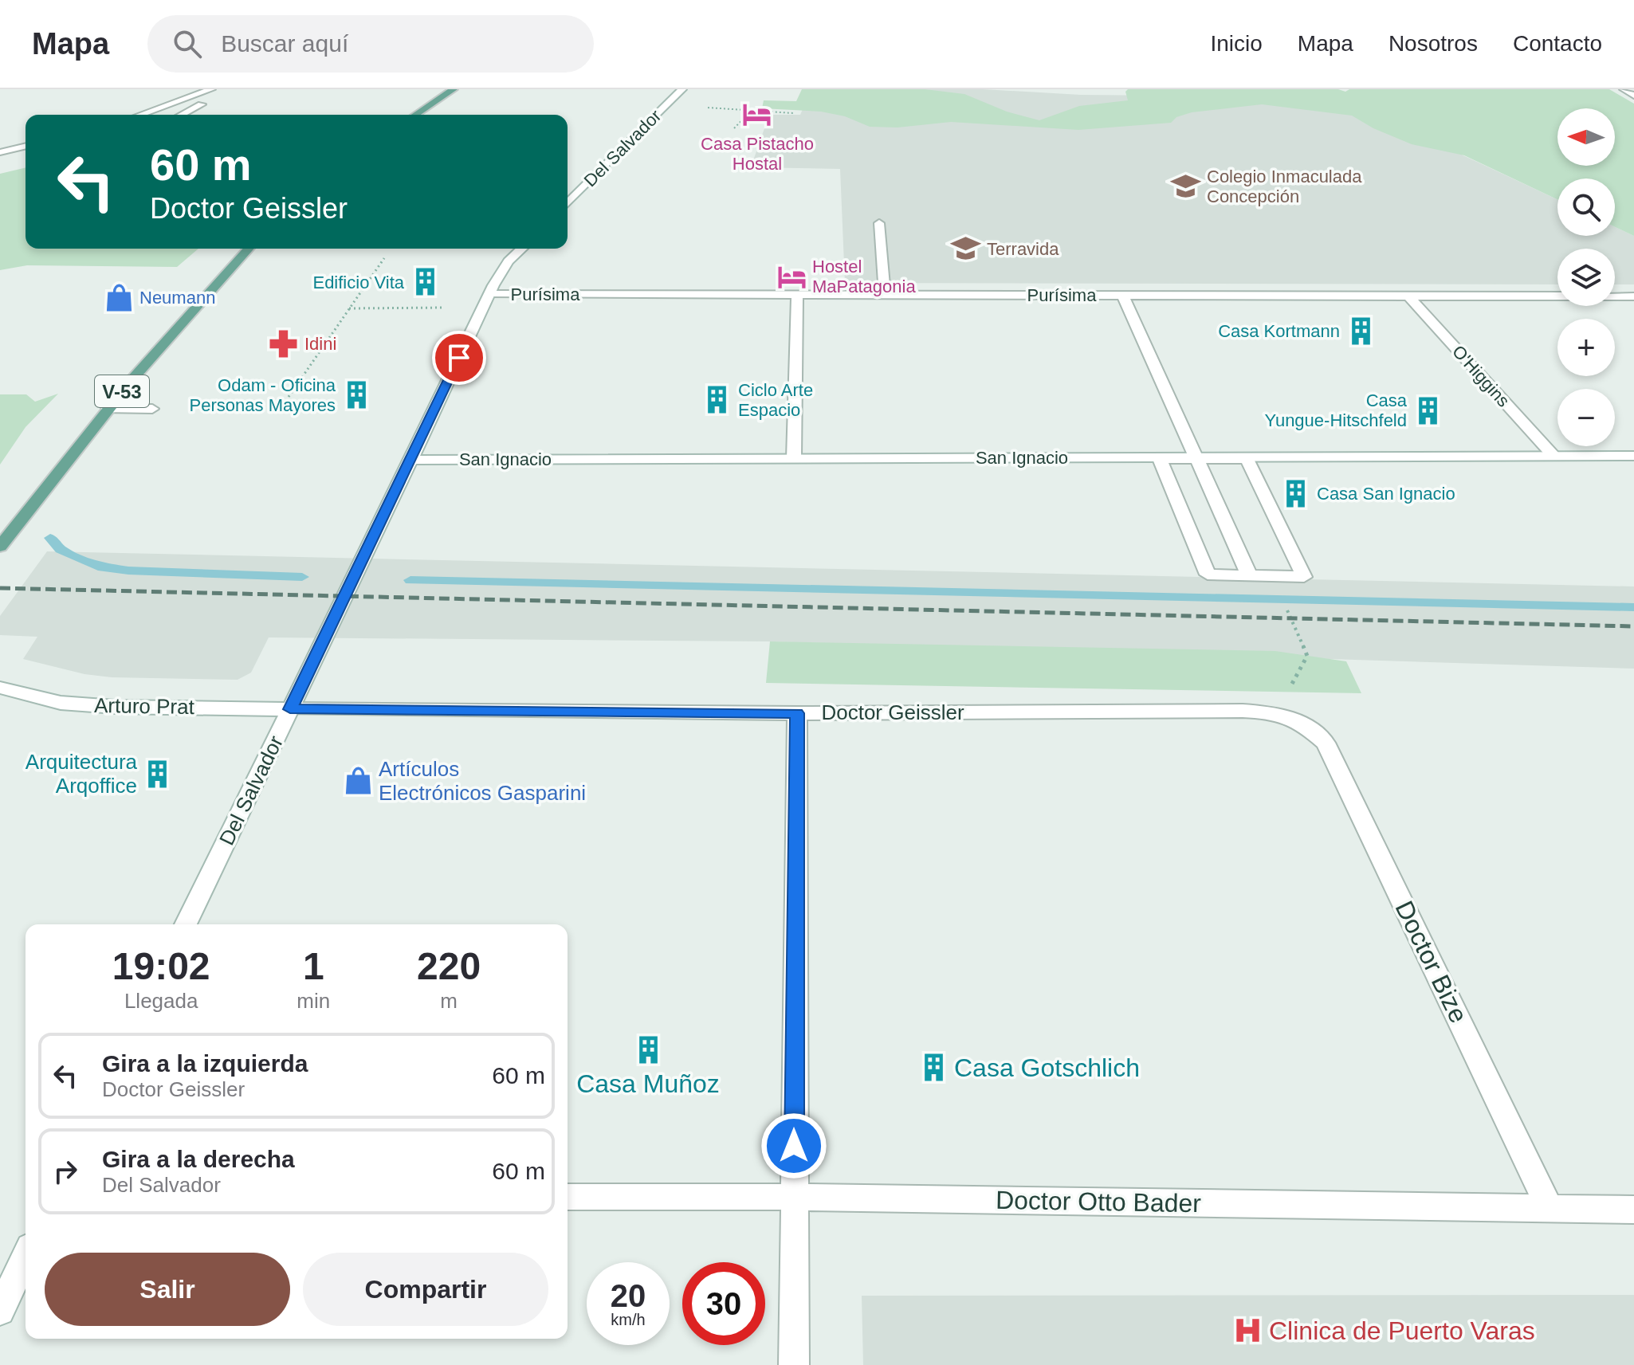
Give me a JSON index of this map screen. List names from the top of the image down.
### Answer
{
  "streets": {
    "main road": ["V-53"],
    "street": [
      "Del Salvador",
      "Purísima",
      "O'Higgins",
      "San Ignacio",
      "Arturo Prat",
      "Doctor Geissler",
      "Doctor Bize",
      "Doctor Otto Bader"
    ]
  },
  "crossings": [
    ["Del Salvador", "Purísima"],
    ["Del Salvador", "San Ignacio"],
    ["Del Salvador", "Arturo Prat"],
    ["Del Salvador", "Doctor Geissler"],
    ["Purísima", "O'Higgins"],
    ["O'Higgins", "San Ignacio"],
    ["Arturo Prat", "Doctor Geissler"],
    ["Doctor Geissler", "Doctor Bize"],
    ["Doctor Bize", "Doctor Otto Bader"]
  ],
  "places": {
    "hotel": ["Casa Pistacho Hostal", "Hostel MaPatagonia"],
    "school or university": ["Colegio Inmaculada Concepción", "Terravida"],
    "building": [
      "Edificio Vita",
      "Casa Kortmann",
      "Odam - Oficina Personas Mayores",
      "Ciclo Arte Espacio",
      "Casa Yungue-Hitschfeld",
      "Casa San Ignacio",
      "Arquitectura Arqoffice",
      "Casa Muñoz",
      "Casa Gotschlich"
    ],
    "shop": ["Neumann", "Artículos Electrónicos Gasparini"],
    "pharmacy": ["Idini"],
    "hospital": ["Clinica de Puerto Varas"]
  },
  "north": "left",
  "page": {
    "header": "Mapa",
    "search": "Buscar aquí",
    "nav": [
      "Inicio",
      "Mapa",
      "Nosotros",
      "Contacto"
    ],
    "map_buttons": ["+", "−"],
    "turn": ["60 m", "Doctor Geissler"],
    "eta": [
      "19:02",
      "Llegada",
      "1",
      "min",
      "220",
      "m"
    ],
    "list": [
      {
        "name": "Gira a la izquierda",
        "note": "Doctor Geissler",
        "value": "60 m"
      },
      {
        "name": "Gira a la derecha",
        "note": "Del Salvador",
        "value": "60 m"
      }
    ],
    "buttons": ["Salir", "Compartir"],
    "speed": "20 km/h",
    "limit": "30"
  }
}
